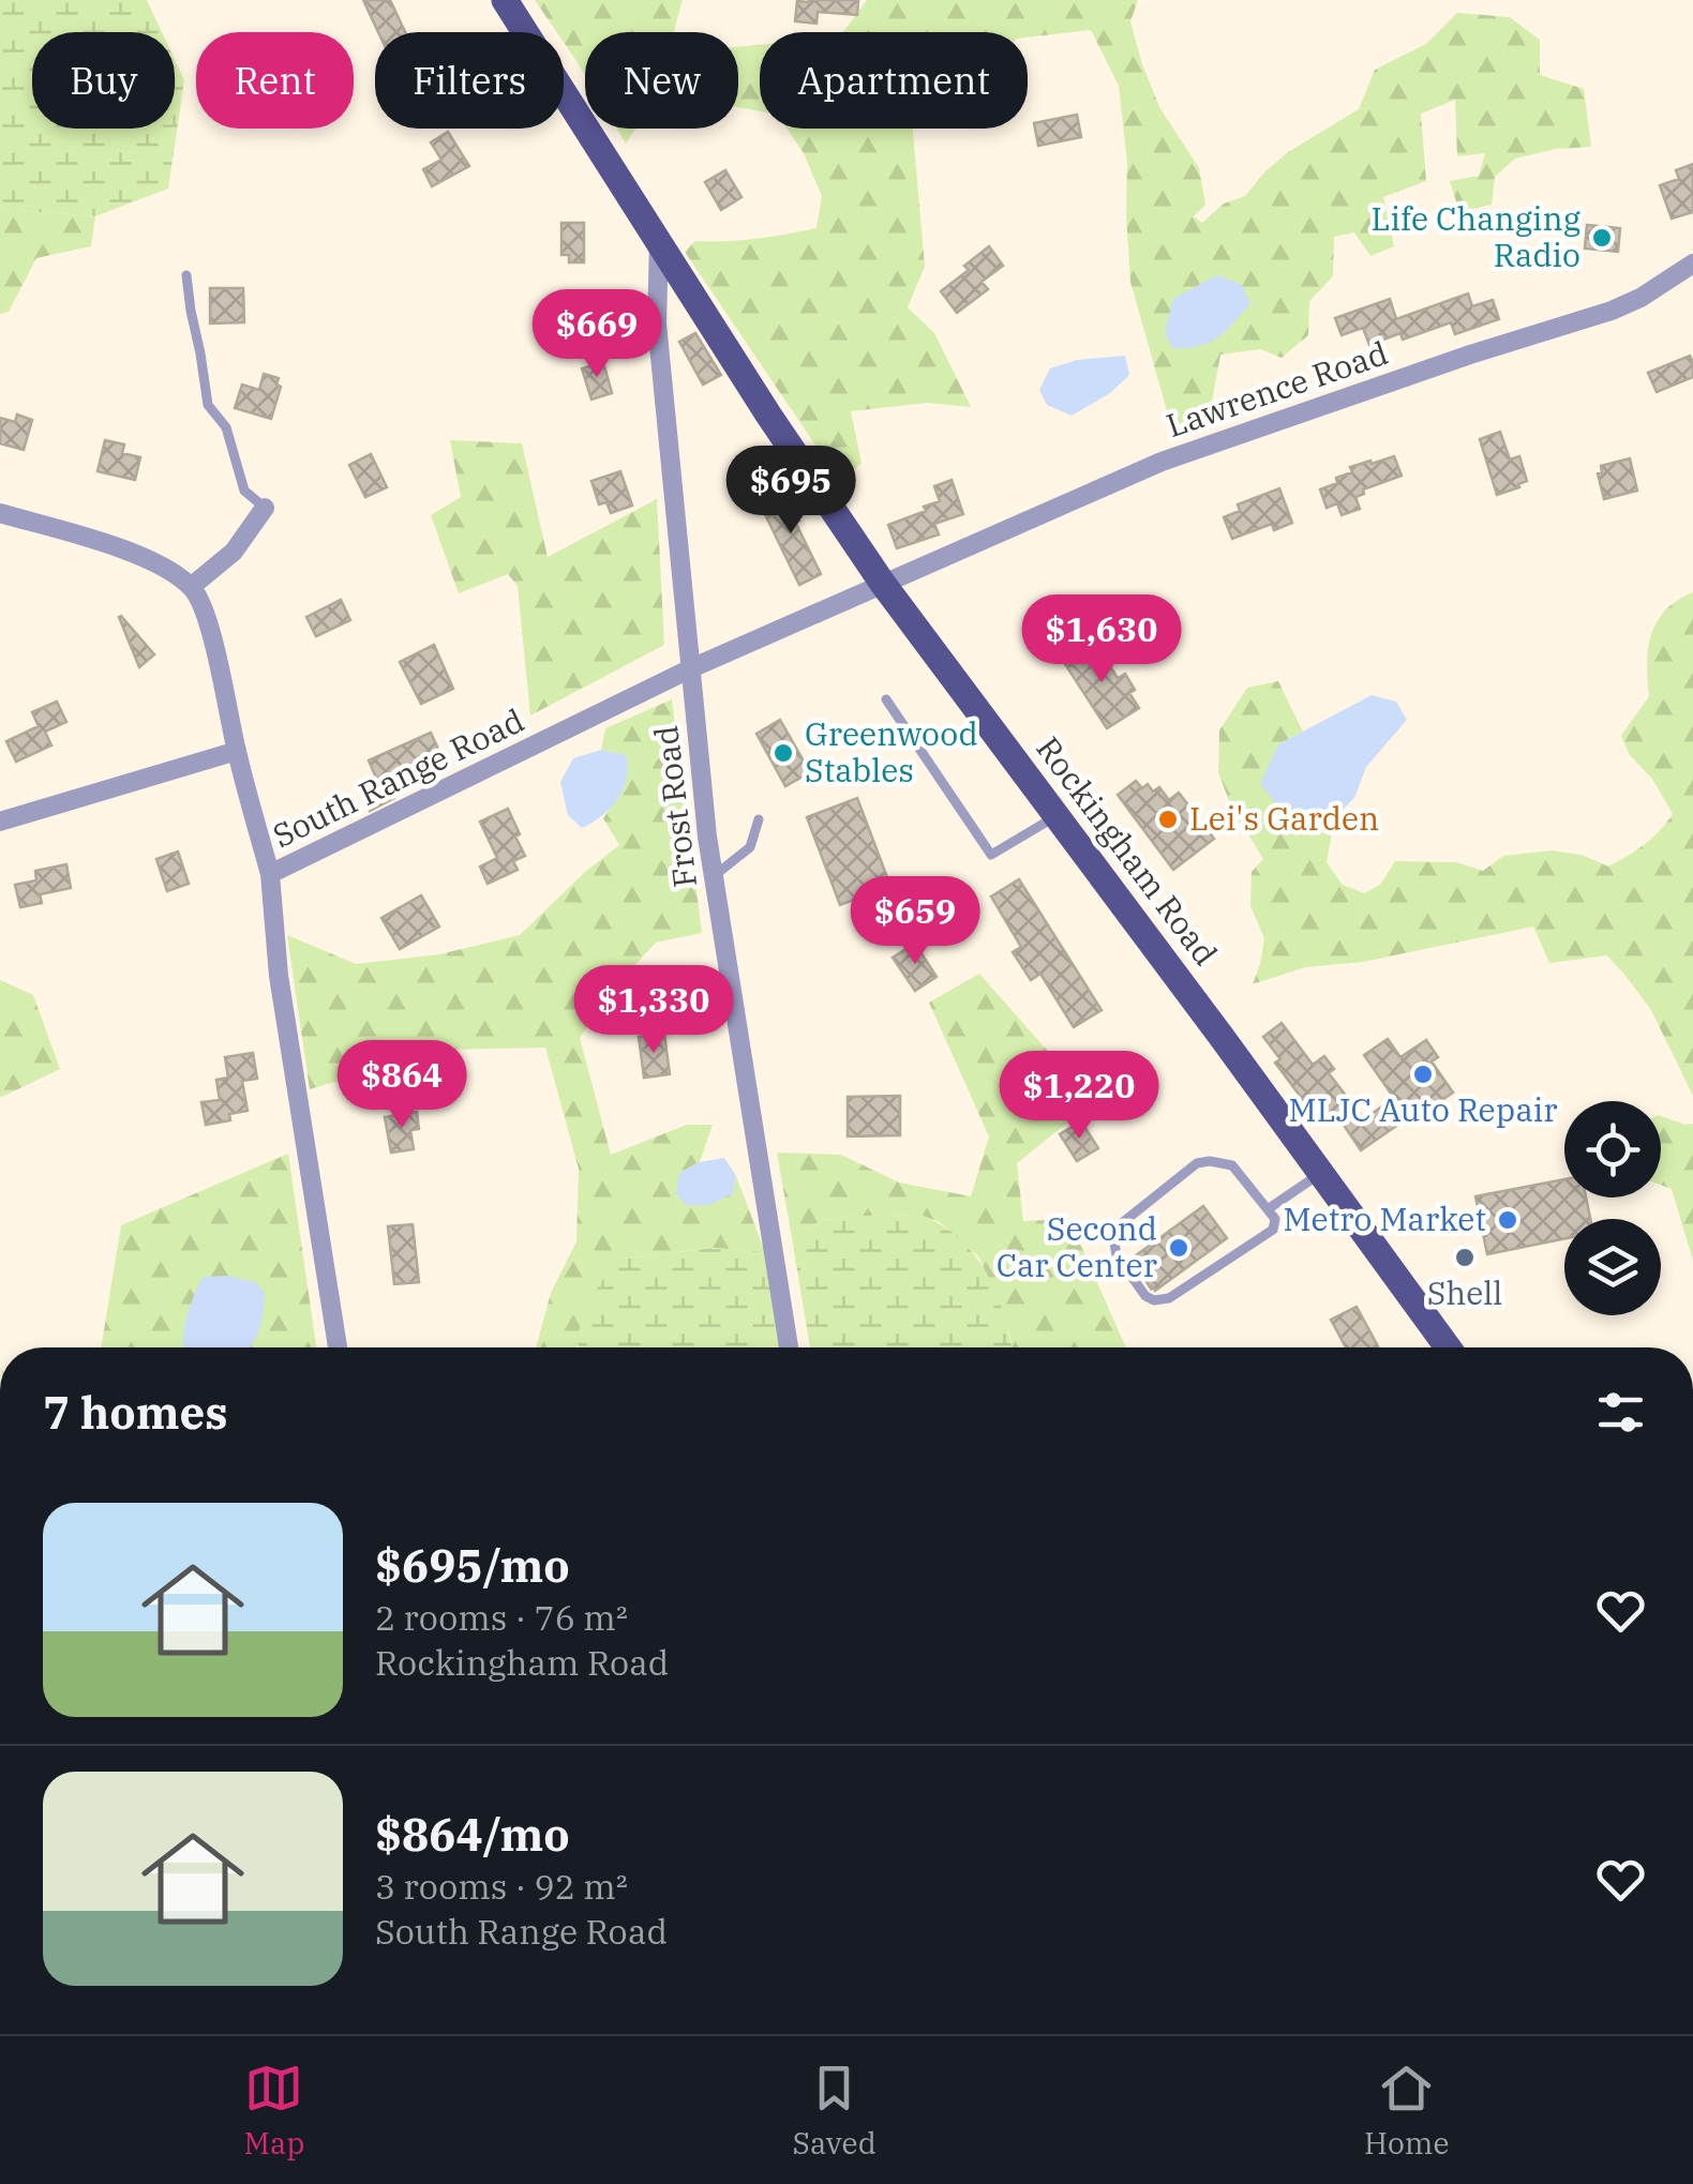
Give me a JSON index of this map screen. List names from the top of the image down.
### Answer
{
  "streets": {
    "main road": ["Rockingham Road"],
    "street": ["Lawrence Road", "South Range Road", "Frost Road"]
  },
  "crossings": [
    ["Lawrence Road", "South Range Road"],
    ["Lawrence Road", "Rockingham Road"],
    ["South Range Road", "Frost Road"],
    ["South Range Road", "Rockingham Road"],
    ["Frost Road", "Rockingham Road"]
  ],
  "places": [
    "Life Changing Radio",
    "Greenwood Stables",
    "Lei's Garden",
    "MLJC Auto Repair",
    "Metro Market",
    "Second Car Center",
    "Shell"
  ],
  "page": {
    "chip": [
      "Buy",
      "Rent",
      "Filters",
      "New",
      "Apartment"
    ],
    "price": [
      "$669",
      "$695",
      "$1,630",
      "$659",
      "$1,330",
      "$864",
      "$1,220"
    ],
    "heading": "7 homes",
    "list": [
      {
        "name": "$695/mo",
        "note": "2 rooms · 76 m² · Rockingham Road"
      },
      {
        "name": "$864/mo",
        "note": "3 rooms · 92 m² · South Range Road"
      }
    ],
    "tabs": ["Map", "Saved", "Home"]
  }
}
